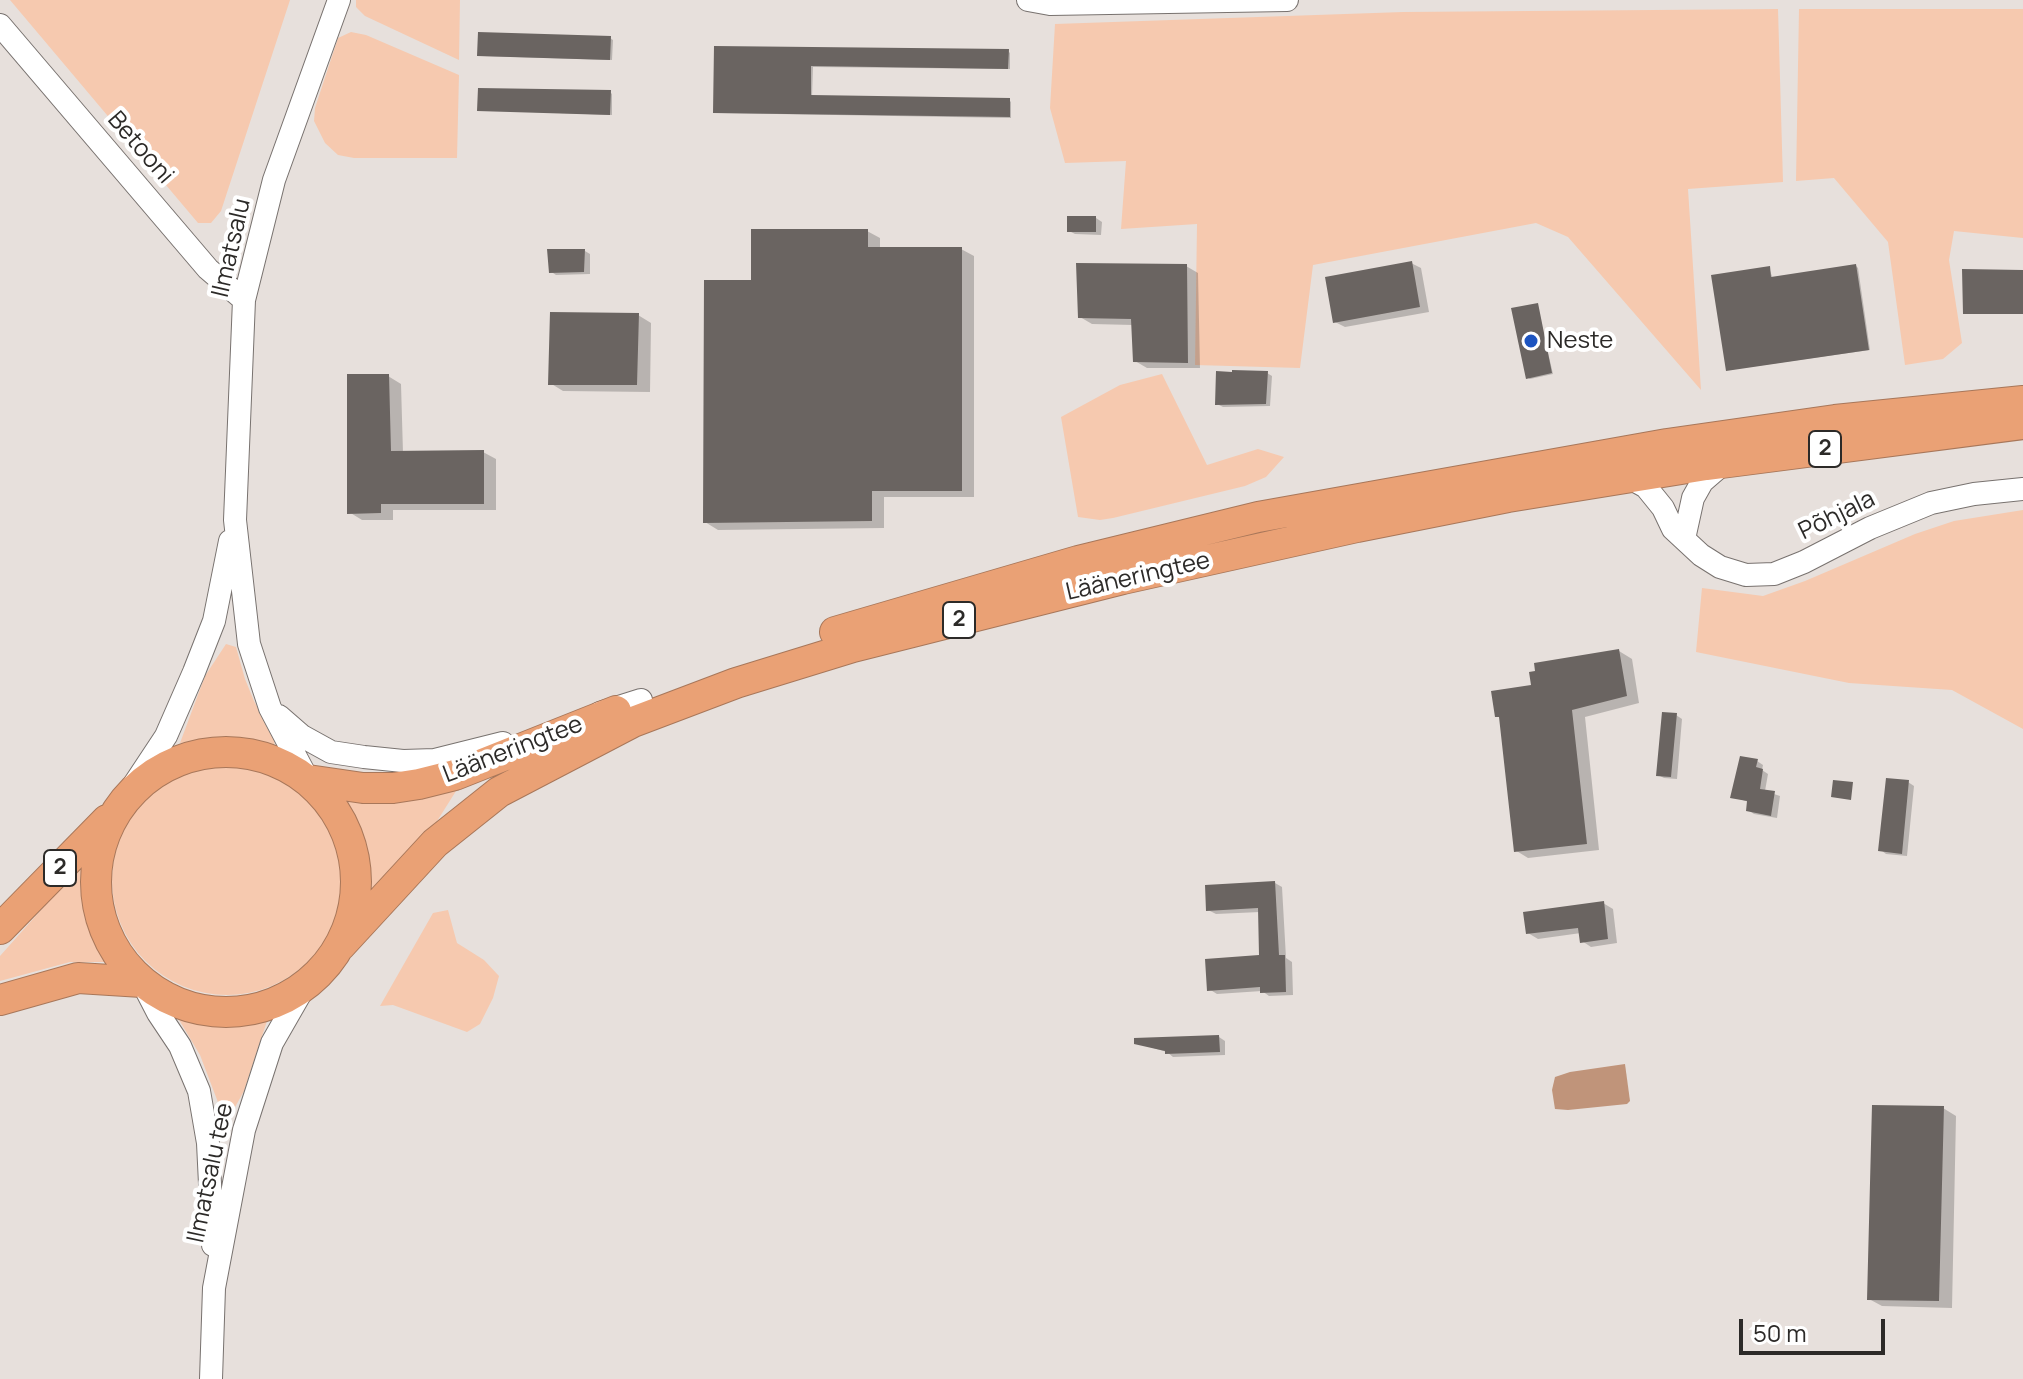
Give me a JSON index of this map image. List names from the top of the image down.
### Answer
{
  "streets": {
    "highway": ["2", "Lääneringtee"],
    "street": [
      "Betooni",
      "Ilmatsalu",
      "Põhjala",
      "Ilmatsalu tee"
    ]
  },
  "crossings": [
    ["Betooni", "Ilmatsalu"],
    ["Ilmatsalu", "2"],
    ["Ilmatsalu", "Lääneringtee"],
    ["Ilmatsalu", "Ilmatsalu tee"],
    ["2", "Lääneringtee"],
    ["2", "Ilmatsalu tee"],
    ["Põhjala", "Lääneringtee"],
    ["Lääneringtee", "Ilmatsalu tee"]
  ],
  "places": ["Neste"],
  "scale_bar": "50 m"
}
